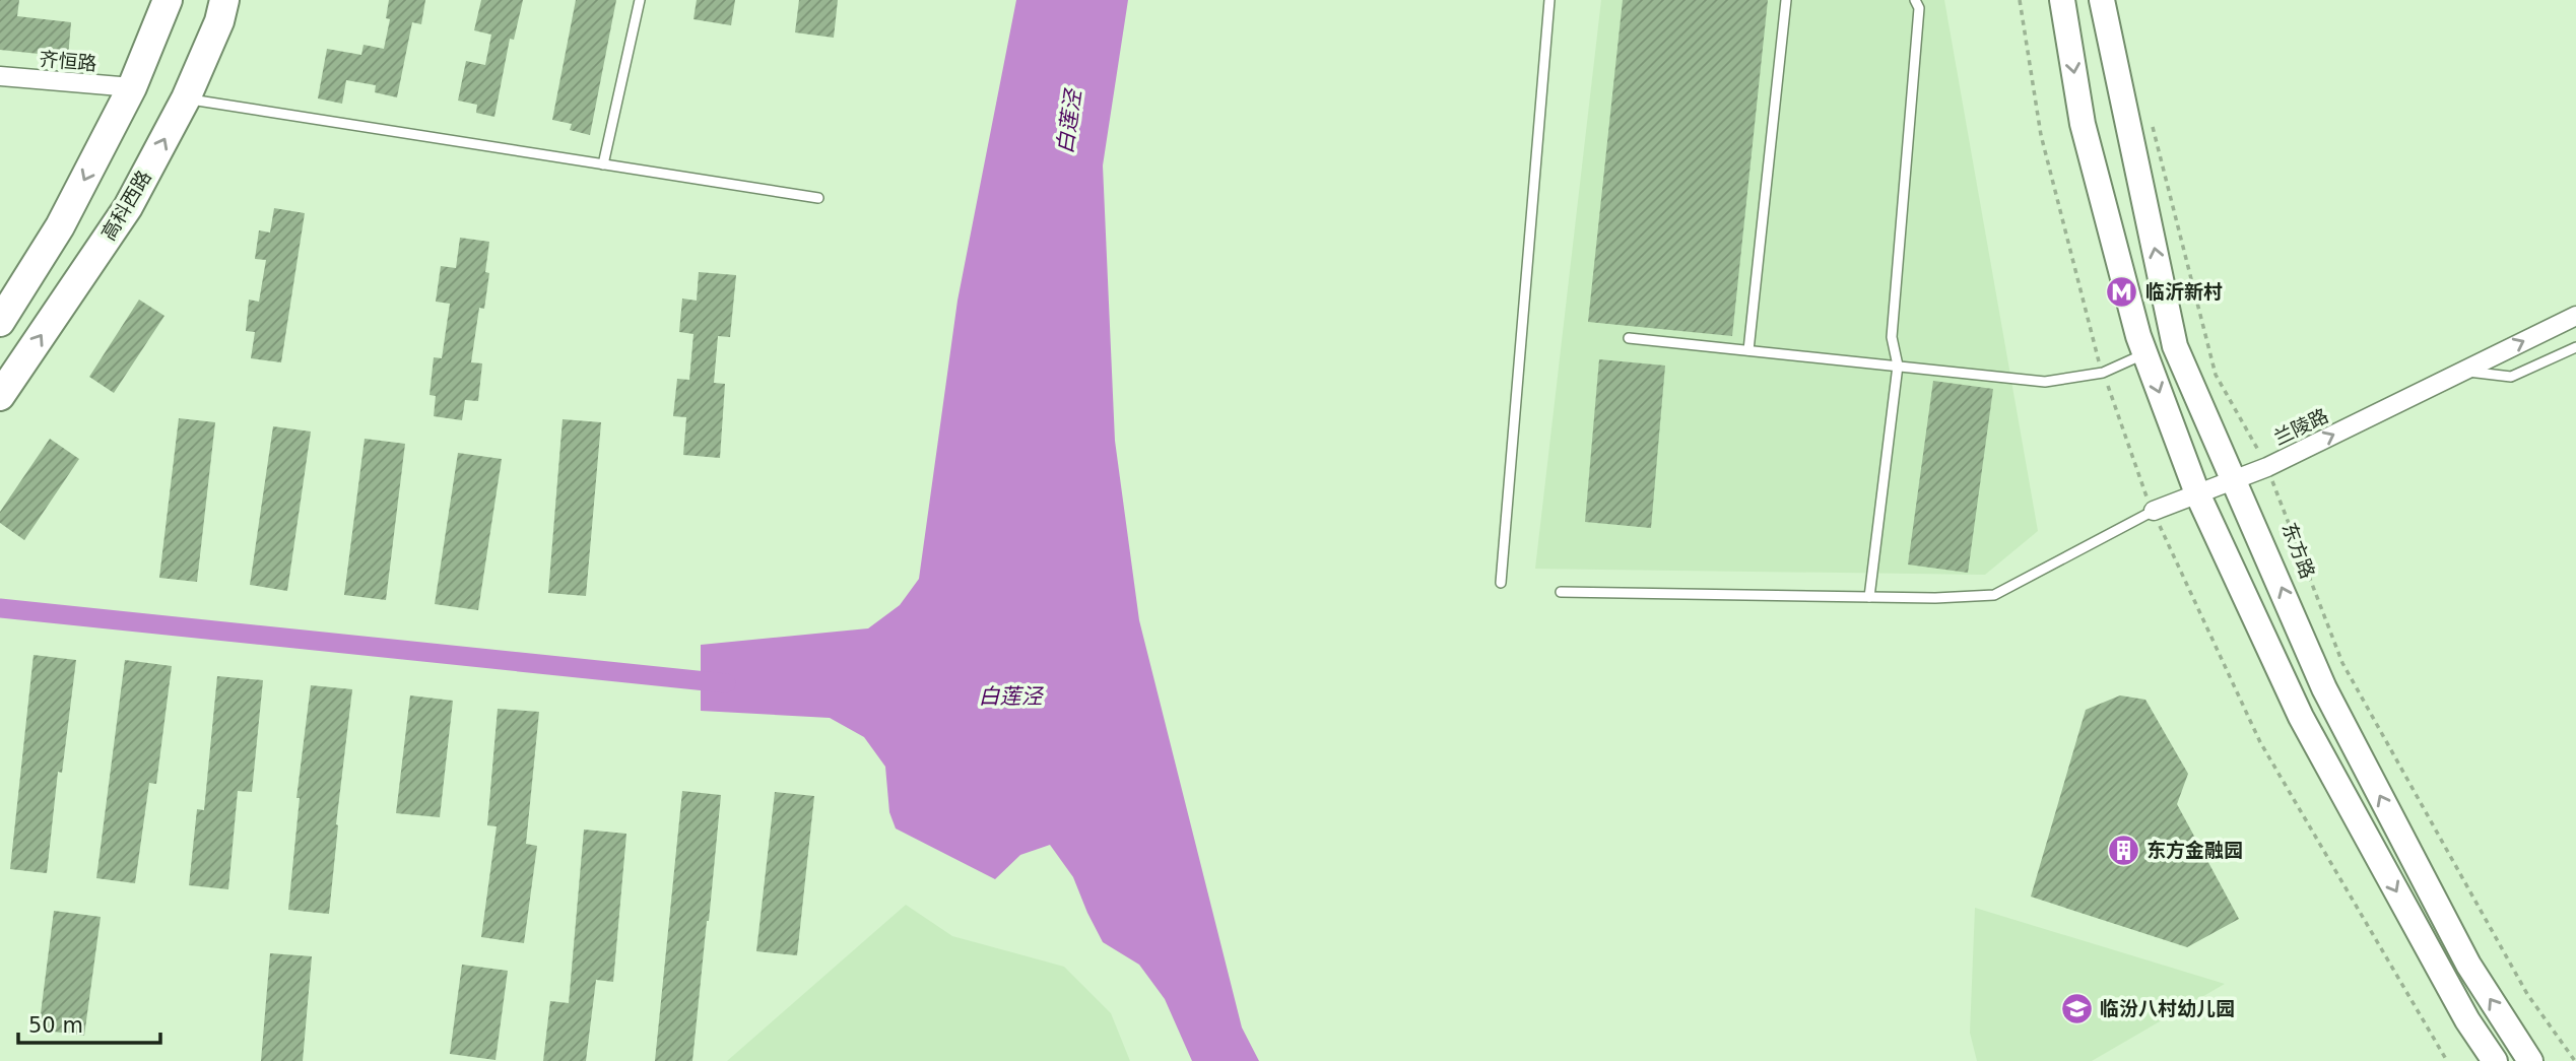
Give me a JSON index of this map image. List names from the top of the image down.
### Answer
{
  "streets": {
    "main road": ["高科西路", "东方路"],
    "street": ["齐恒路", "兰陵路"]
  },
  "crossings": [
    ["兰陵路", "东方路"]
  ],
  "one_way": ["兰陵路"],
  "water": ["白莲泾"],
  "places": {
    "metro station": ["临沂新村"],
    "building": ["东方金融园"],
    "school or university": ["临汾八村幼儿园"]
  },
  "scale_bar": "50 m"
}
